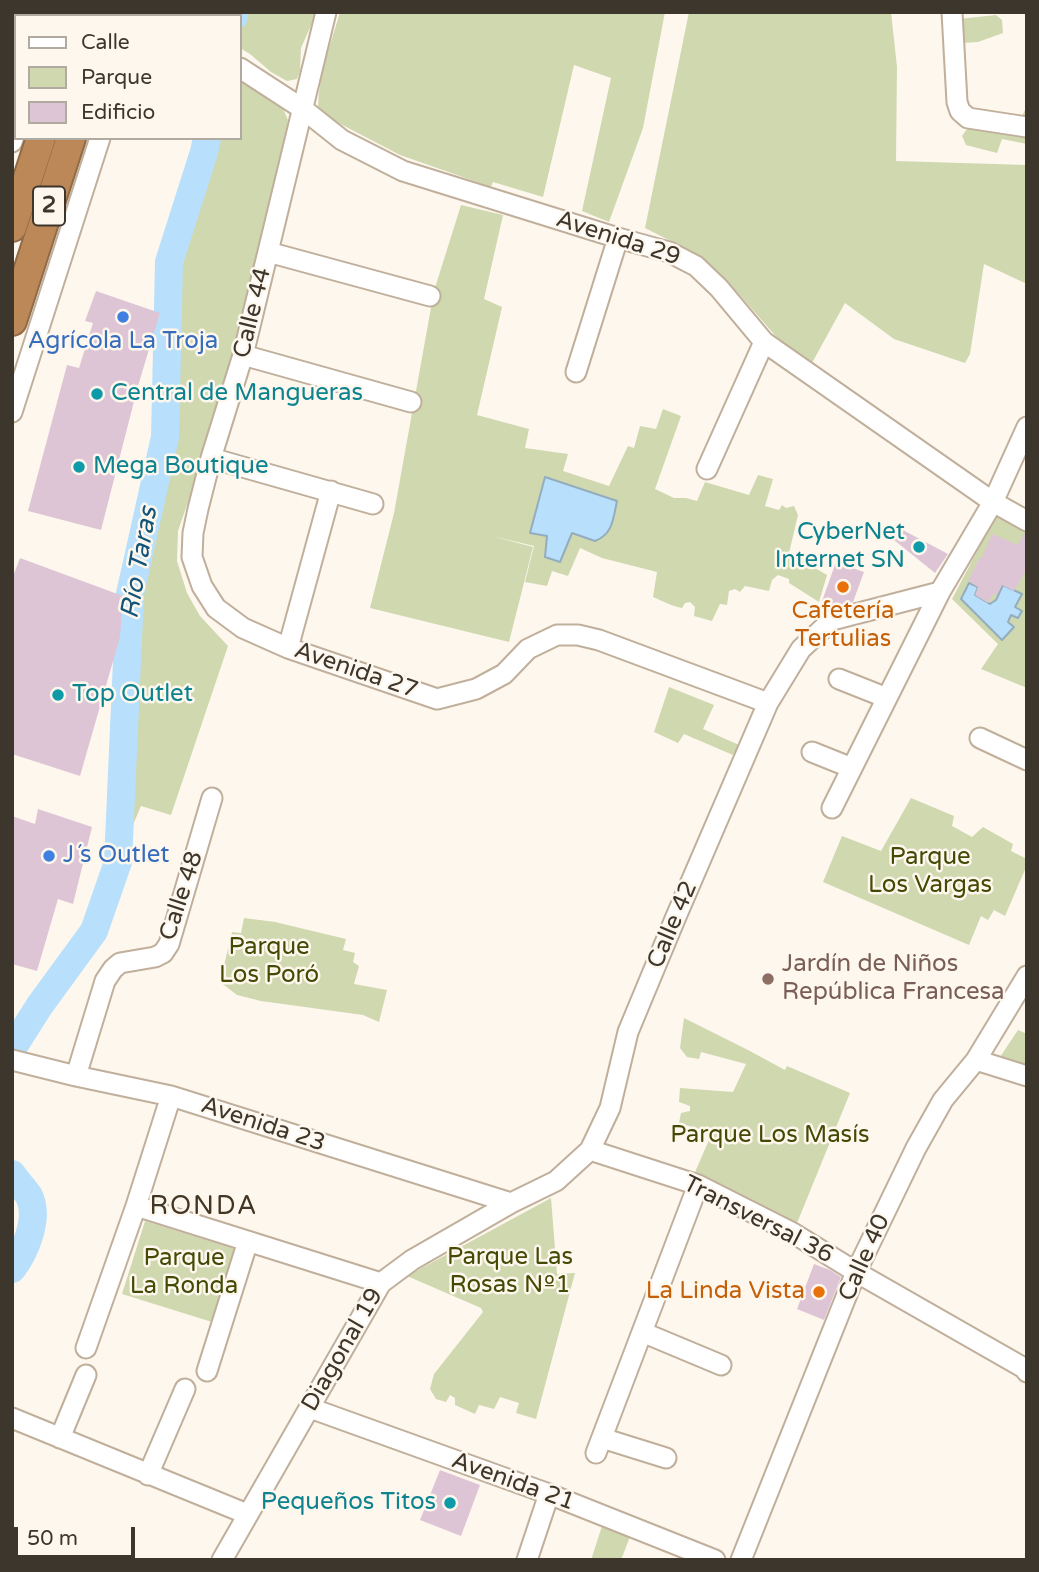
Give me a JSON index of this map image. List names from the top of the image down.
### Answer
{
  "streets": {
    "highway": ["2"],
    "street": [
      "Avenida 29",
      "Calle 44",
      "Avenida 27",
      "Calle 48",
      "Calle 42",
      "Avenida 23",
      "Transversal 36",
      "Calle 40",
      "Diagonal 19",
      "Avenida 21"
    ]
  },
  "crossings": [
    ["Avenida 29", "Calle 44"],
    ["Calle 44", "Avenida 27"],
    ["Avenida 27", "Calle 42"],
    ["Calle 48", "Avenida 23"],
    ["Calle 42", "Transversal 36"],
    ["Calle 42", "Diagonal 19"],
    ["Avenida 23", "Diagonal 19"],
    ["Transversal 36", "Calle 40"],
    ["Transversal 36", "Diagonal 19"],
    ["Diagonal 19", "Avenida 21"]
  ],
  "districts": ["RONDA"],
  "water": ["Río Taras"],
  "parks": [
    "Parque Los Vargas",
    "Parque Los Poró",
    "Parque Los Masís",
    "Parque Las Rosas Nº1",
    "Parque La Ronda"
  ],
  "places": [
    "Agrícola La Troja",
    "Central de Mangueras",
    "Mega Boutique",
    "CyberNet Internet SN",
    "Cafetería Tertulias",
    "Top Outlet",
    "J´s Outlet",
    "Jardín de Niños República Francesa",
    "La Linda Vista",
    "Pequeños Titos"
  ],
  "legend": ["Calle", "Parque", "Edificio"],
  "scale_bar": "50 m"
}
